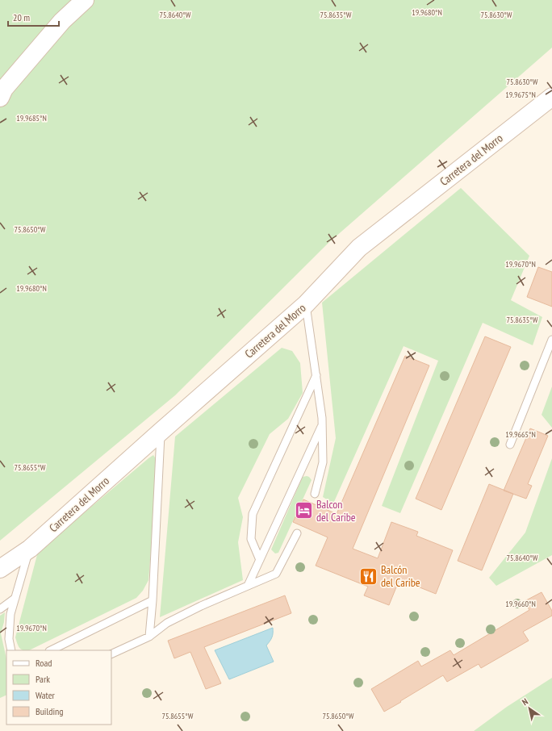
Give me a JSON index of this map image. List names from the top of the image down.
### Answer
{
  "streets": {
    "main road": ["Carretera del Morro"]
  },
  "places": {
    "hotel": ["Balcon del Caribe"],
    "restaurant": ["Balcón del Caribe"]
  },
  "legend": [
    "Road",
    "Park",
    "Water",
    "Building"
  ],
  "scale_bar": "20 m",
  "north": "top left",
  "coordinates": [
    "19.9680°N",
    "75.8640°W",
    "75.8635°W",
    "75.8630°W",
    "19.9675°N",
    "19.9685°N",
    "75.8650°W",
    "19.9670°N",
    "19.9665°N",
    "75.8655°W",
    "19.9660°N"
  ]
}
